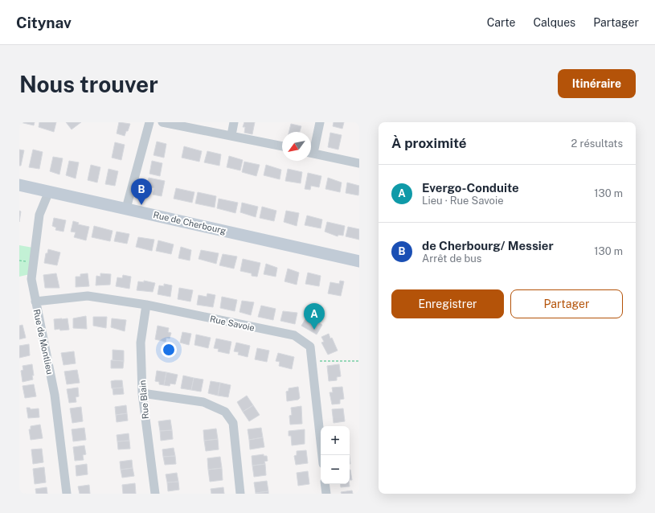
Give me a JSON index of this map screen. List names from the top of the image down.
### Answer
{
  "streets": {
    "street": [
      "Rue de Cherbourg",
      "Rue Savoie",
      "Rue de Montlieu",
      "Rue Blain"
    ]
  },
  "crossings": [
    ["Rue de Cherbourg", "Rue de Montlieu"],
    ["Rue Savoie", "Rue de Montlieu"],
    ["Rue Savoie", "Rue Blain"]
  ],
  "north": "bottom left",
  "page": {
    "header": "Citynav",
    "nav": ["Carte", "Calques", "Partager"],
    "buttons": [
      "Itinéraire",
      ["Enregistrer", "Partager"]
    ],
    "title": "Nous trouver",
    "heading": ["À proximité", "2 résultats"],
    "list": [
      {
        "mark": "A",
        "name": "Evergo-Conduite",
        "note": "Lieu · Rue Savoie",
        "value": "130 m"
      },
      {
        "mark": "B",
        "name": "de Cherbourg/ Messier",
        "note": "Arrêt de bus",
        "value": "130 m"
      }
    ],
    "pins": ["B", "A"],
    "map_buttons": ["+", "−"]
  }
}
